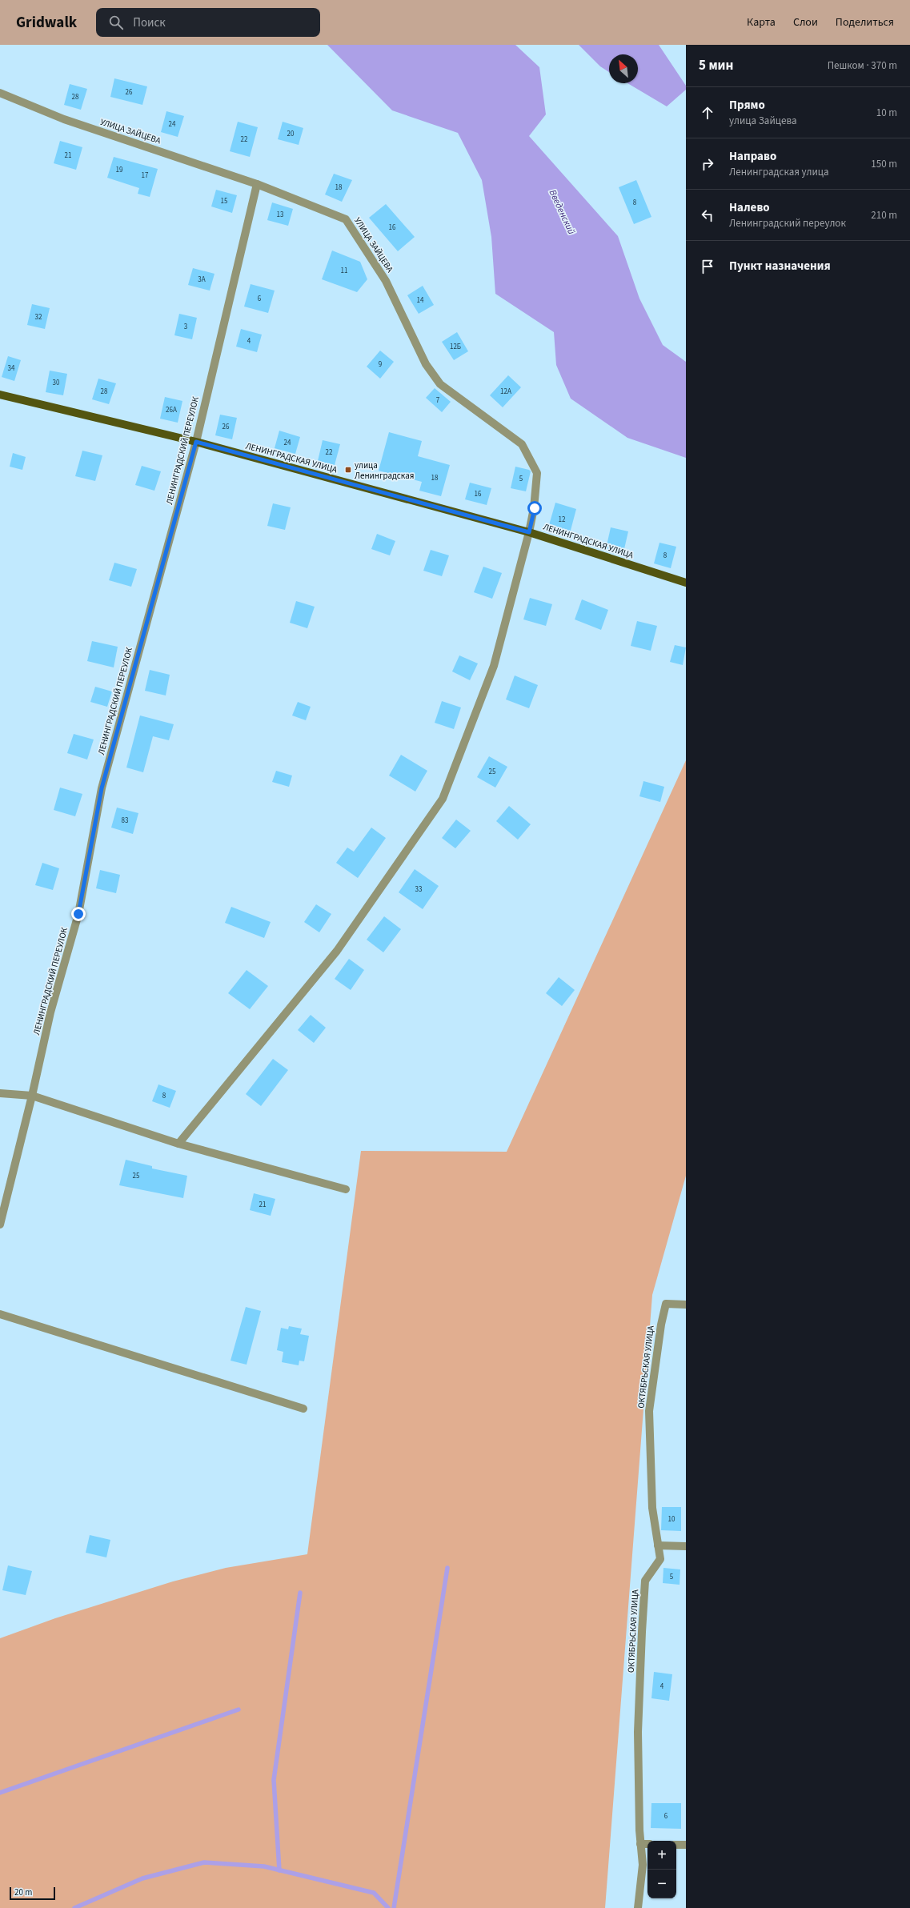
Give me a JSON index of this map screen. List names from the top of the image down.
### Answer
{
  "streets": {
    "main road": ["ЛЕНИНГРАДСКАЯ УЛИЦА"],
    "street": ["УЛИЦА ЗАЙЦЕВА", "ЛЕНИНГРАДСКИЙ ПЕРЕУЛОК", "ОКТЯБРЬСКАЯ УЛИЦА"]
  },
  "crossings": [
    ["УЛИЦА ЗАЙЦЕВА", "ЛЕНИНГРАДСКИЙ ПЕРЕУЛОК"],
    ["УЛИЦА ЗАЙЦЕВА", "ЛЕНИНГРАДСКАЯ УЛИЦА"],
    ["ЛЕНИНГРАДСКИЙ ПЕРЕУЛОК", "ЛЕНИНГРАДСКАЯ УЛИЦА"]
  ],
  "water": ["Введенский"],
  "places": {
    "transit": ["улица Ленинградская"]
  },
  "house_numbers": [
    "26",
    "28",
    "24",
    "20",
    "22",
    "21",
    "19",
    "17",
    "18",
    "15",
    "8",
    "13",
    "16",
    "11",
    "3А",
    "6",
    "14",
    "32",
    "3",
    "4",
    "12Б",
    "9",
    "34",
    "30",
    "28",
    "12А",
    "7",
    "26А",
    "26",
    "24",
    "22",
    "18",
    "5",
    "16",
    "12",
    "8",
    "25",
    "83",
    "33",
    "8",
    "25",
    "21",
    "10",
    "5",
    "4",
    "6"
  ],
  "scale_bar": "20 m",
  "north": "top left",
  "page": {
    "header": "Gridwalk",
    "search": "Поиск",
    "nav": ["Карта", "Слои", "Поделиться"],
    "heading": ["5 мин", "Пешком · 370 m"],
    "list": [
      ["Прямо", "улица Зайцева", "10 m"],
      ["Направо", "Ленинградская улица", "150 m"],
      ["Налево", "Ленинградский переулок", "210 m"],
      "Пункт назначения"
    ],
    "map_buttons": ["+", "−"],
    "scale": "20 m"
  }
}
